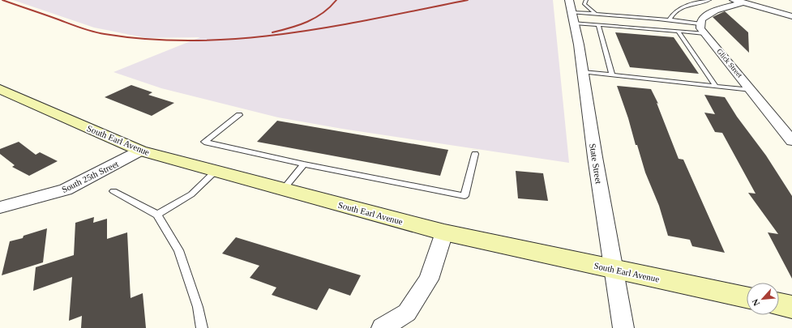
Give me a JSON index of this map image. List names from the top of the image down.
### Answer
{
  "streets": {
    "street": [
      "Glick Street",
      "South Earl Avenue",
      "State Street",
      "South 25th Street"
    ]
  },
  "crossings": [
    ["South Earl Avenue", "State Street"],
    ["South Earl Avenue", "South 25th Street"]
  ],
  "north": "bottom left"
}
